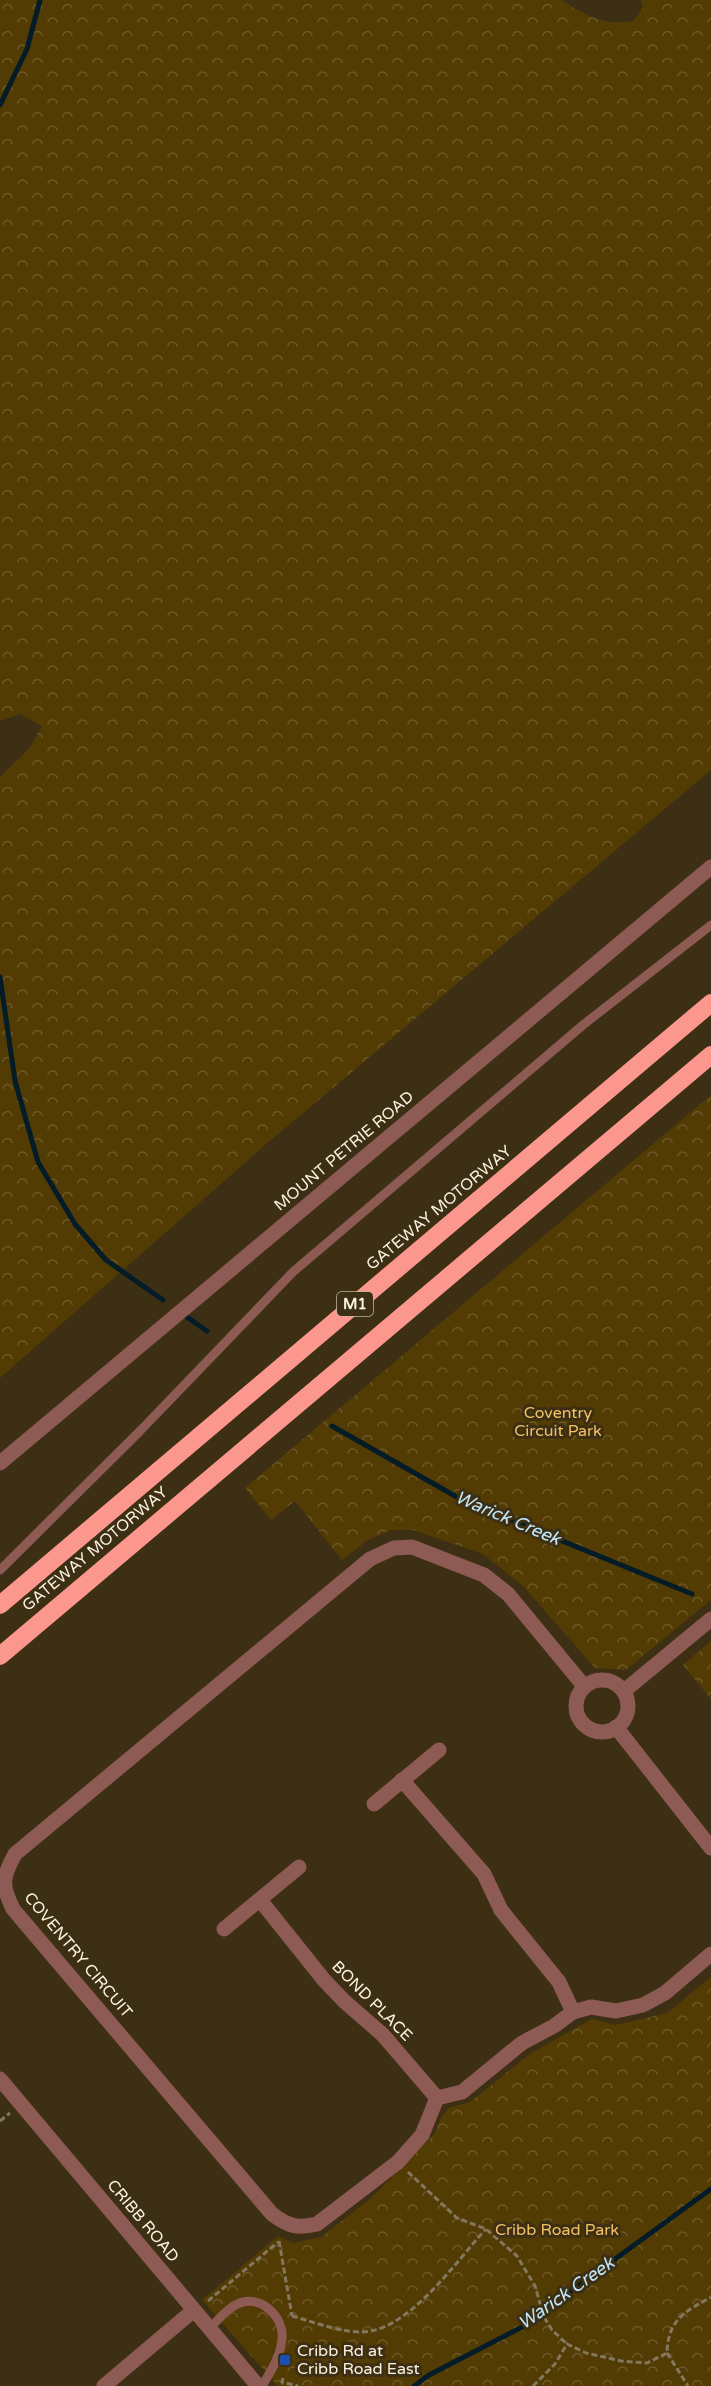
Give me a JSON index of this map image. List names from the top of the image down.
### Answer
{
  "streets": {
    "highway": ["GATEWAY MOTORWAY", "M1"],
    "street": [
      "MOUNT PETRIE ROAD",
      "COVENTRY CIRCUIT",
      "BOND PLACE",
      "CRIBB ROAD"
    ]
  },
  "water": ["Warick Creek"],
  "parks": ["Coventry Circuit Park", "Cribb Road Park"],
  "places": {
    "transit": ["Cribb Rd at Cribb Road East"]
  }
}
